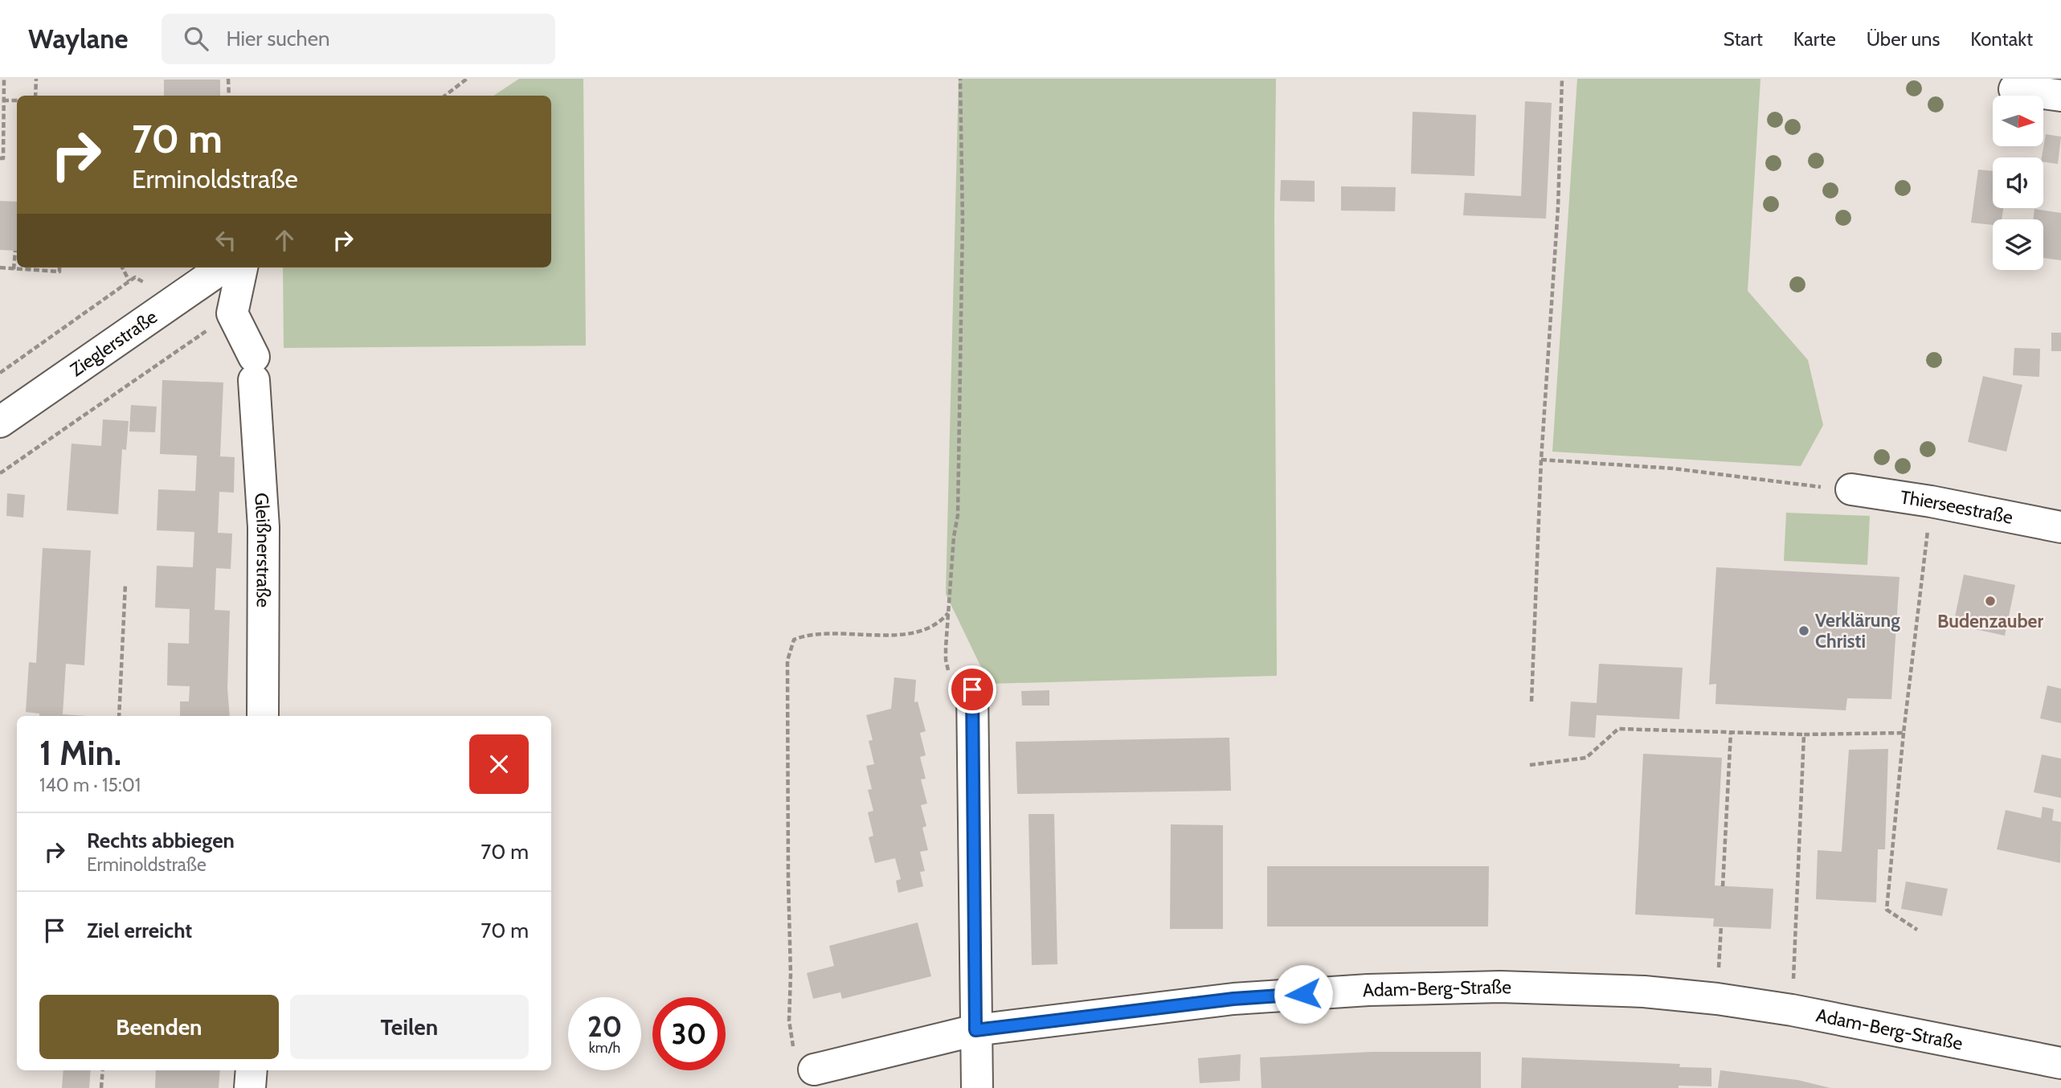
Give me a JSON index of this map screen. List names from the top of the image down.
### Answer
{
  "streets": {
    "street": [
      "Zieglerstraße",
      "Thierseestraße",
      "Gleißnerstraße",
      "Adam-Berg-Straße"
    ]
  },
  "places": ["Budenzauber", "Verklärung Christi"],
  "north": "right",
  "page": {
    "header": "Waylane",
    "search": "Hier suchen",
    "nav": [
      "Start",
      "Karte",
      "Über uns",
      "Kontakt"
    ],
    "turn": ["70 m", "Erminoldstraße"],
    "heading": ["1 Min.", "140 m · 15:01"],
    "list": [
      {
        "name": "Rechts abbiegen",
        "note": "Erminoldstraße",
        "value": "70 m"
      },
      {
        "name": "Ziel erreicht",
        "value": "70 m"
      }
    ],
    "buttons": ["Beenden", "Teilen"],
    "speed": "20 km/h",
    "limit": "30"
  }
}
